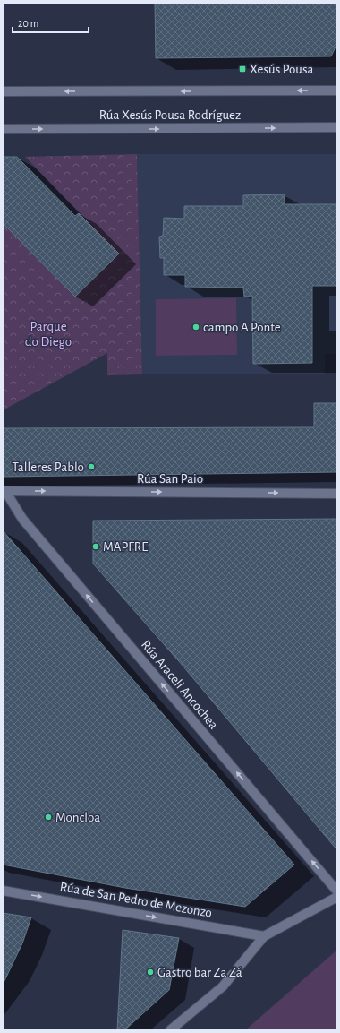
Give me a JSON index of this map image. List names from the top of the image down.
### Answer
{
  "streets": {
    "street": [
      "Rúa Xesús Pousa Rodríguez",
      "Rúa San Paio",
      "Rúa Araceli Ancochea",
      "Rúa de San Pedro de Mezonzo"
    ]
  },
  "crossings": [
    ["Rúa San Paio", "Rúa Araceli Ancochea"]
  ],
  "one_way": ["Rúa San Paio", "Rúa Araceli Ancochea", "Rúa de San Pedro de Mezonzo"],
  "parks": ["Parque do Diego"],
  "places": {
    "transit": ["Xesús Pousa"],
    "other": [
      "campo A Ponte",
      "Talleres Pablo",
      "MAPFRE",
      "Moncloa",
      "Gastro bar Za Zá"
    ]
  },
  "scale_bar": "20 m"
}
